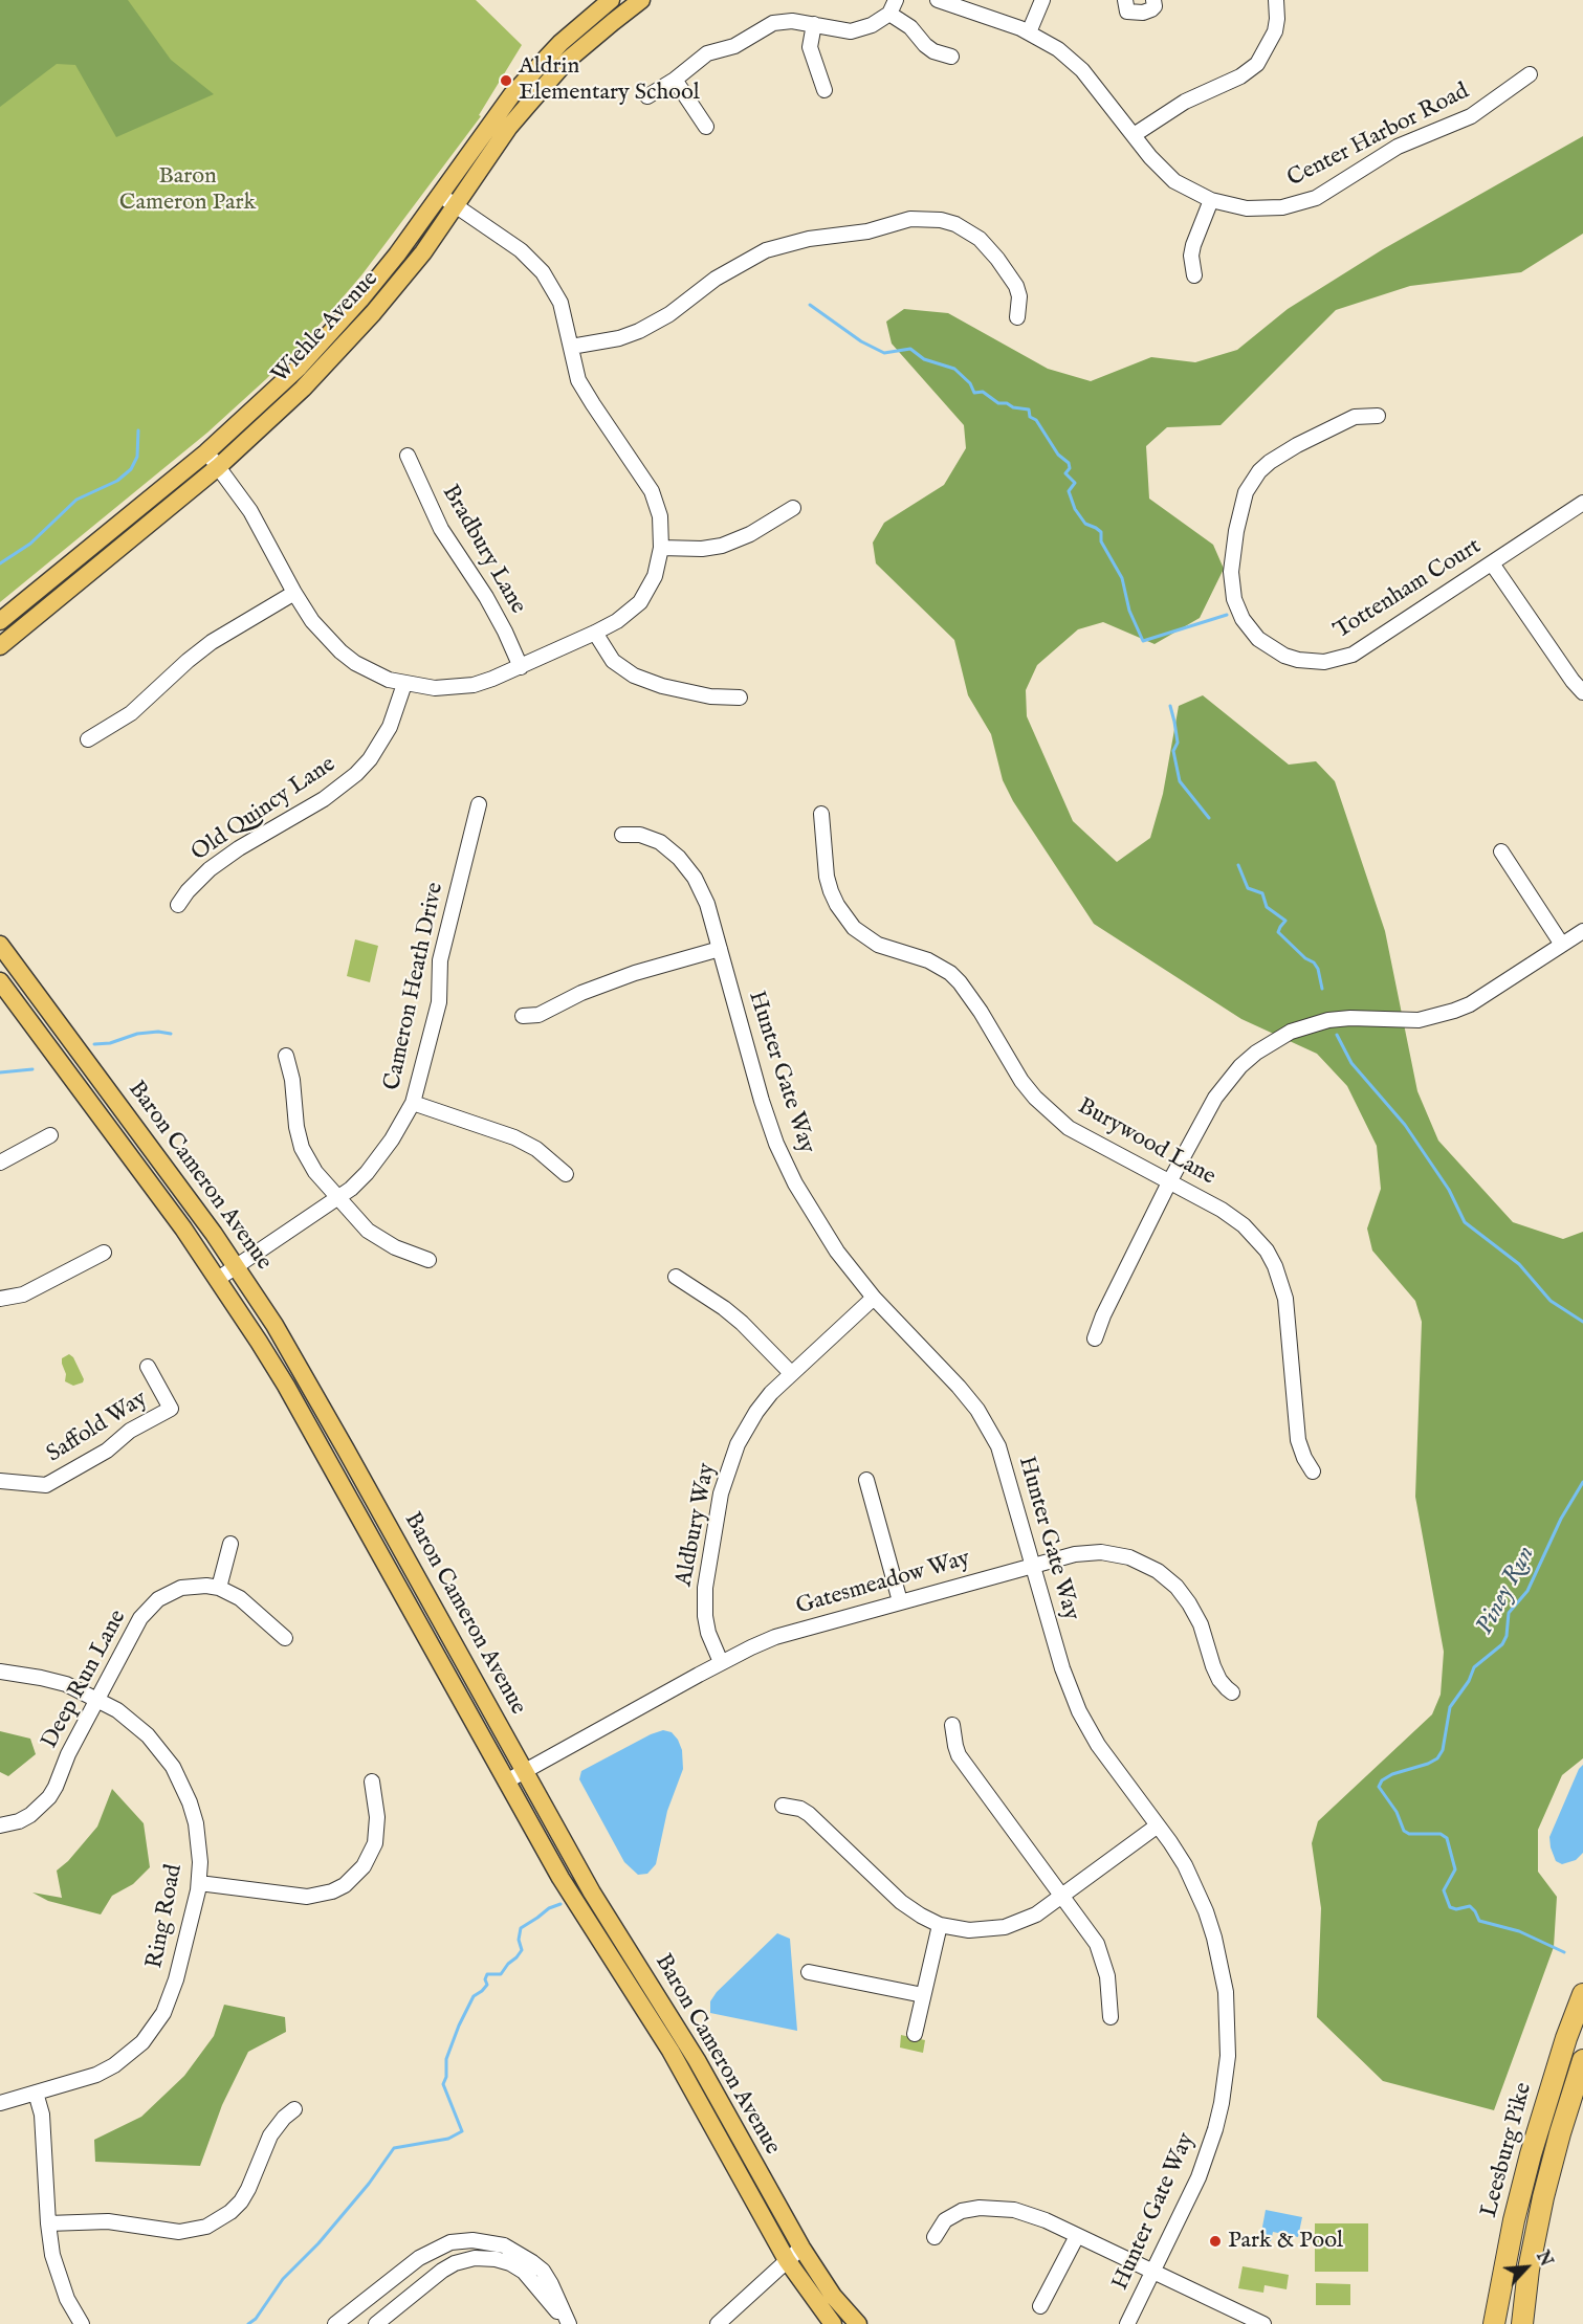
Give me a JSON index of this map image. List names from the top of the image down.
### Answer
{
  "streets": {
    "highway": ["Leesburg Pike"],
    "main road": ["Wiehle Avenue", "Baron Cameron Avenue"],
    "street": [
      "Center Harbor Road",
      "Bradbury Lane",
      "Tottenham Court",
      "Old Quincy Lane",
      "Cameron Heath Drive",
      "Hunter Gate Way",
      "Burywood Lane",
      "Saffold Way",
      "Aldbury Way",
      "Gatesmeadow Way",
      "Deep Run Lane",
      "Ring Road"
    ]
  },
  "crossings": [
    ["Cameron Heath Drive", "Baron Cameron Avenue"],
    ["Hunter Gate Way", "Aldbury Way"],
    ["Hunter Gate Way", "Gatesmeadow Way"],
    ["Baron Cameron Avenue", "Gatesmeadow Way"],
    ["Aldbury Way", "Gatesmeadow Way"],
    ["Deep Run Lane", "Ring Road"]
  ],
  "water": ["Piney Run"],
  "parks": ["Baron Cameron Park"],
  "places": ["Aldrin Elementary School", "Park & Pool"],
  "north": "top right"
}
